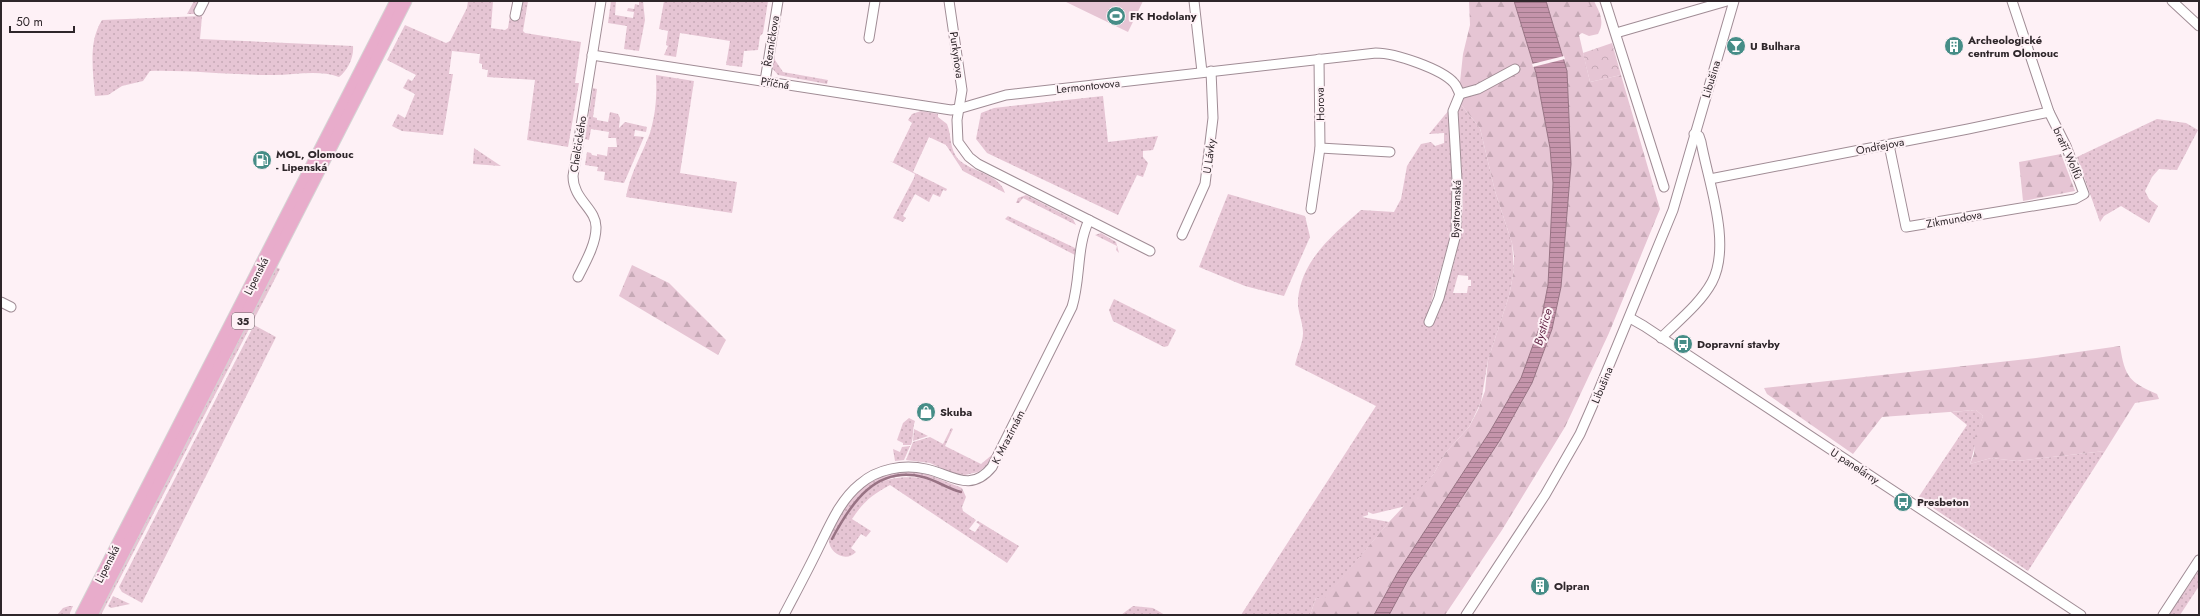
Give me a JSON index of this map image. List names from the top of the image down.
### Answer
{
  "streets": {
    "main road": ["Lipenská", "35"],
    "street": [
      "Řezníčkova",
      "Purkyňova",
      "Libušina",
      "Příčná",
      "Lermontovova",
      "Horova",
      "Chelčického",
      "Ondřejova",
      "bratří Wolfů",
      "U Lávky",
      "Bystrovanská",
      "Zikmundova",
      "K Mrazírnám",
      "U panelárny"
    ]
  },
  "crossings": [
    ["Řezníčkova", "Příčná"],
    ["Purkyňova", "Příčná"],
    ["Purkyňova", "Lermontovova"],
    ["Libušina", "U panelárny"],
    ["Příčná", "Lermontovova"],
    ["Příčná", "Chelčického"],
    ["Lermontovova", "Horova"],
    ["Lermontovova", "U Lávky"],
    ["Lermontovova", "Bystrovanská"],
    ["Ondřejova", "bratří Wolfů"],
    ["Ondřejova", "Zikmundova"],
    ["bratří Wolfů", "Zikmundova"]
  ],
  "water": ["Bystřice"],
  "places": {
    "sports": ["FK Hodolany"],
    "bar": ["U Bulhara"],
    "building": ["Archeologické centrum Olomouc", "Olpran"],
    "fuel station": ["MOL, Olomouc - Lipenská"],
    "bus stop": ["Dopravní stavby", "Presbeton"],
    "shop": ["Skuba"]
  },
  "scale_bar": "50 m"
}
